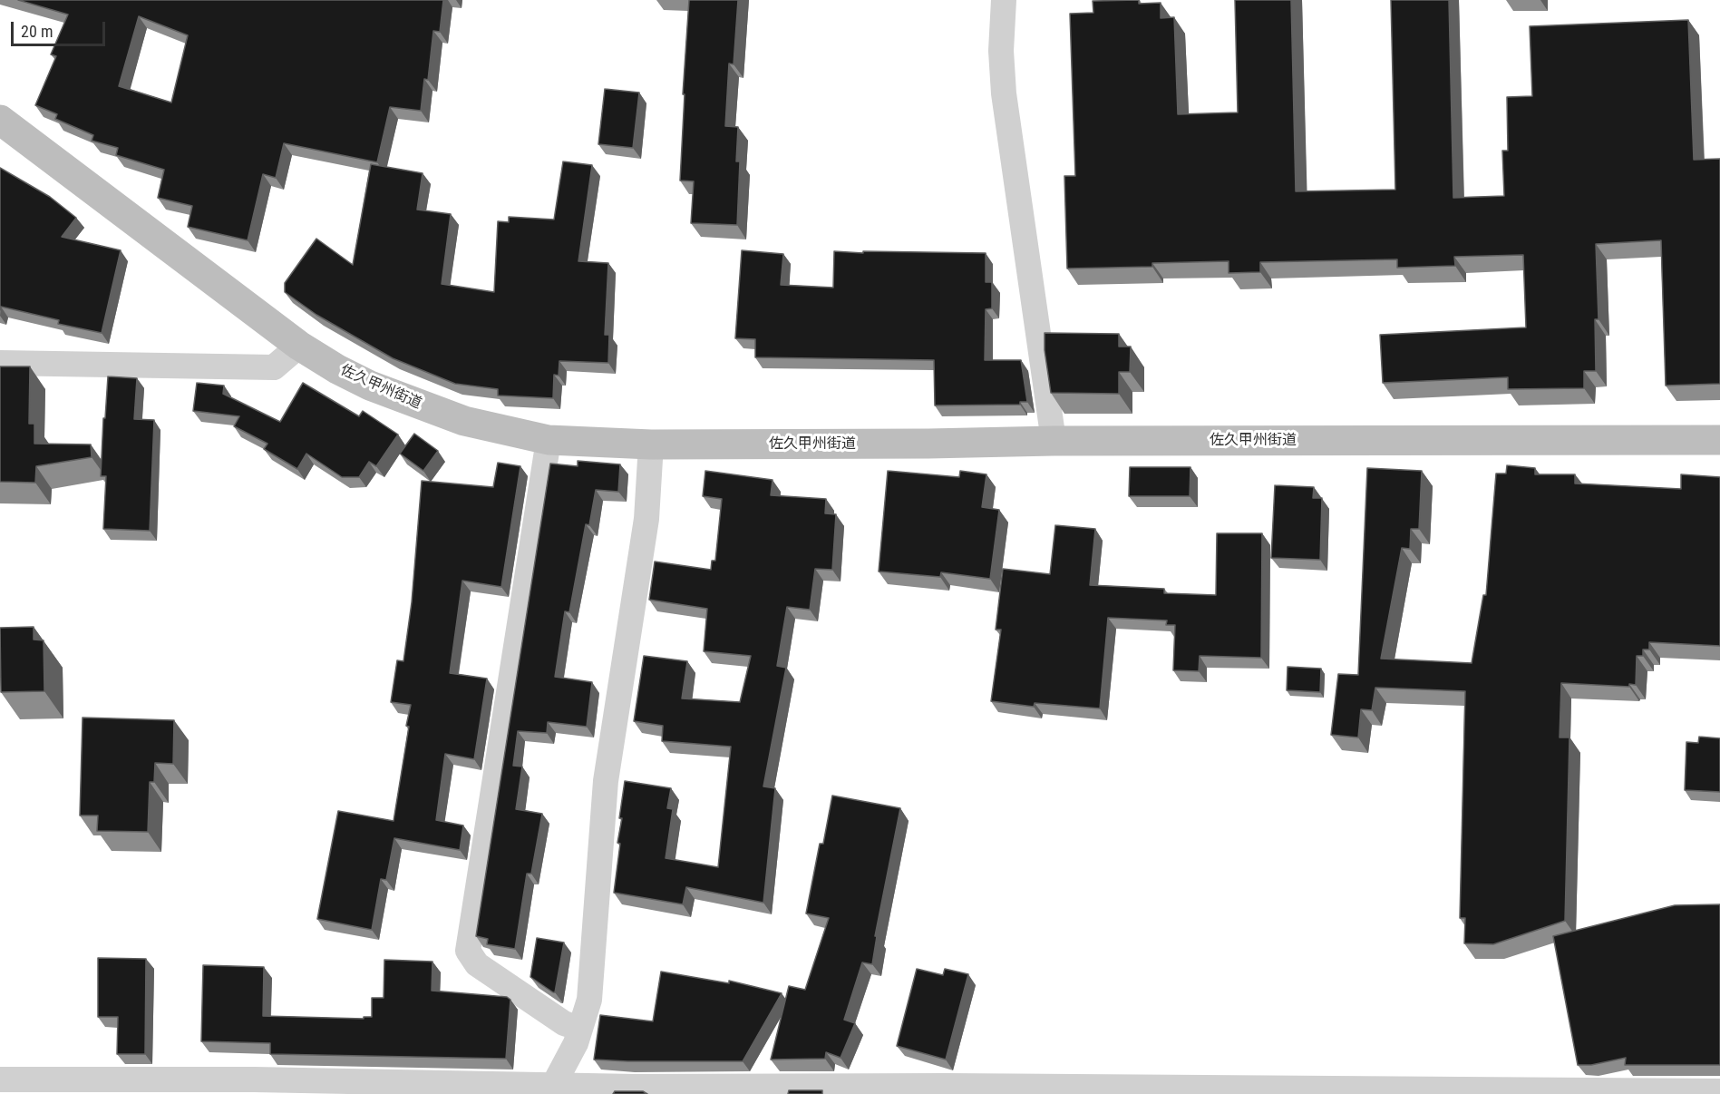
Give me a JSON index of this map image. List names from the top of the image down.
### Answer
{
  "streets": {
    "street": ["佐久甲州街道"]
  },
  "scale_bar": "20 m"
}
